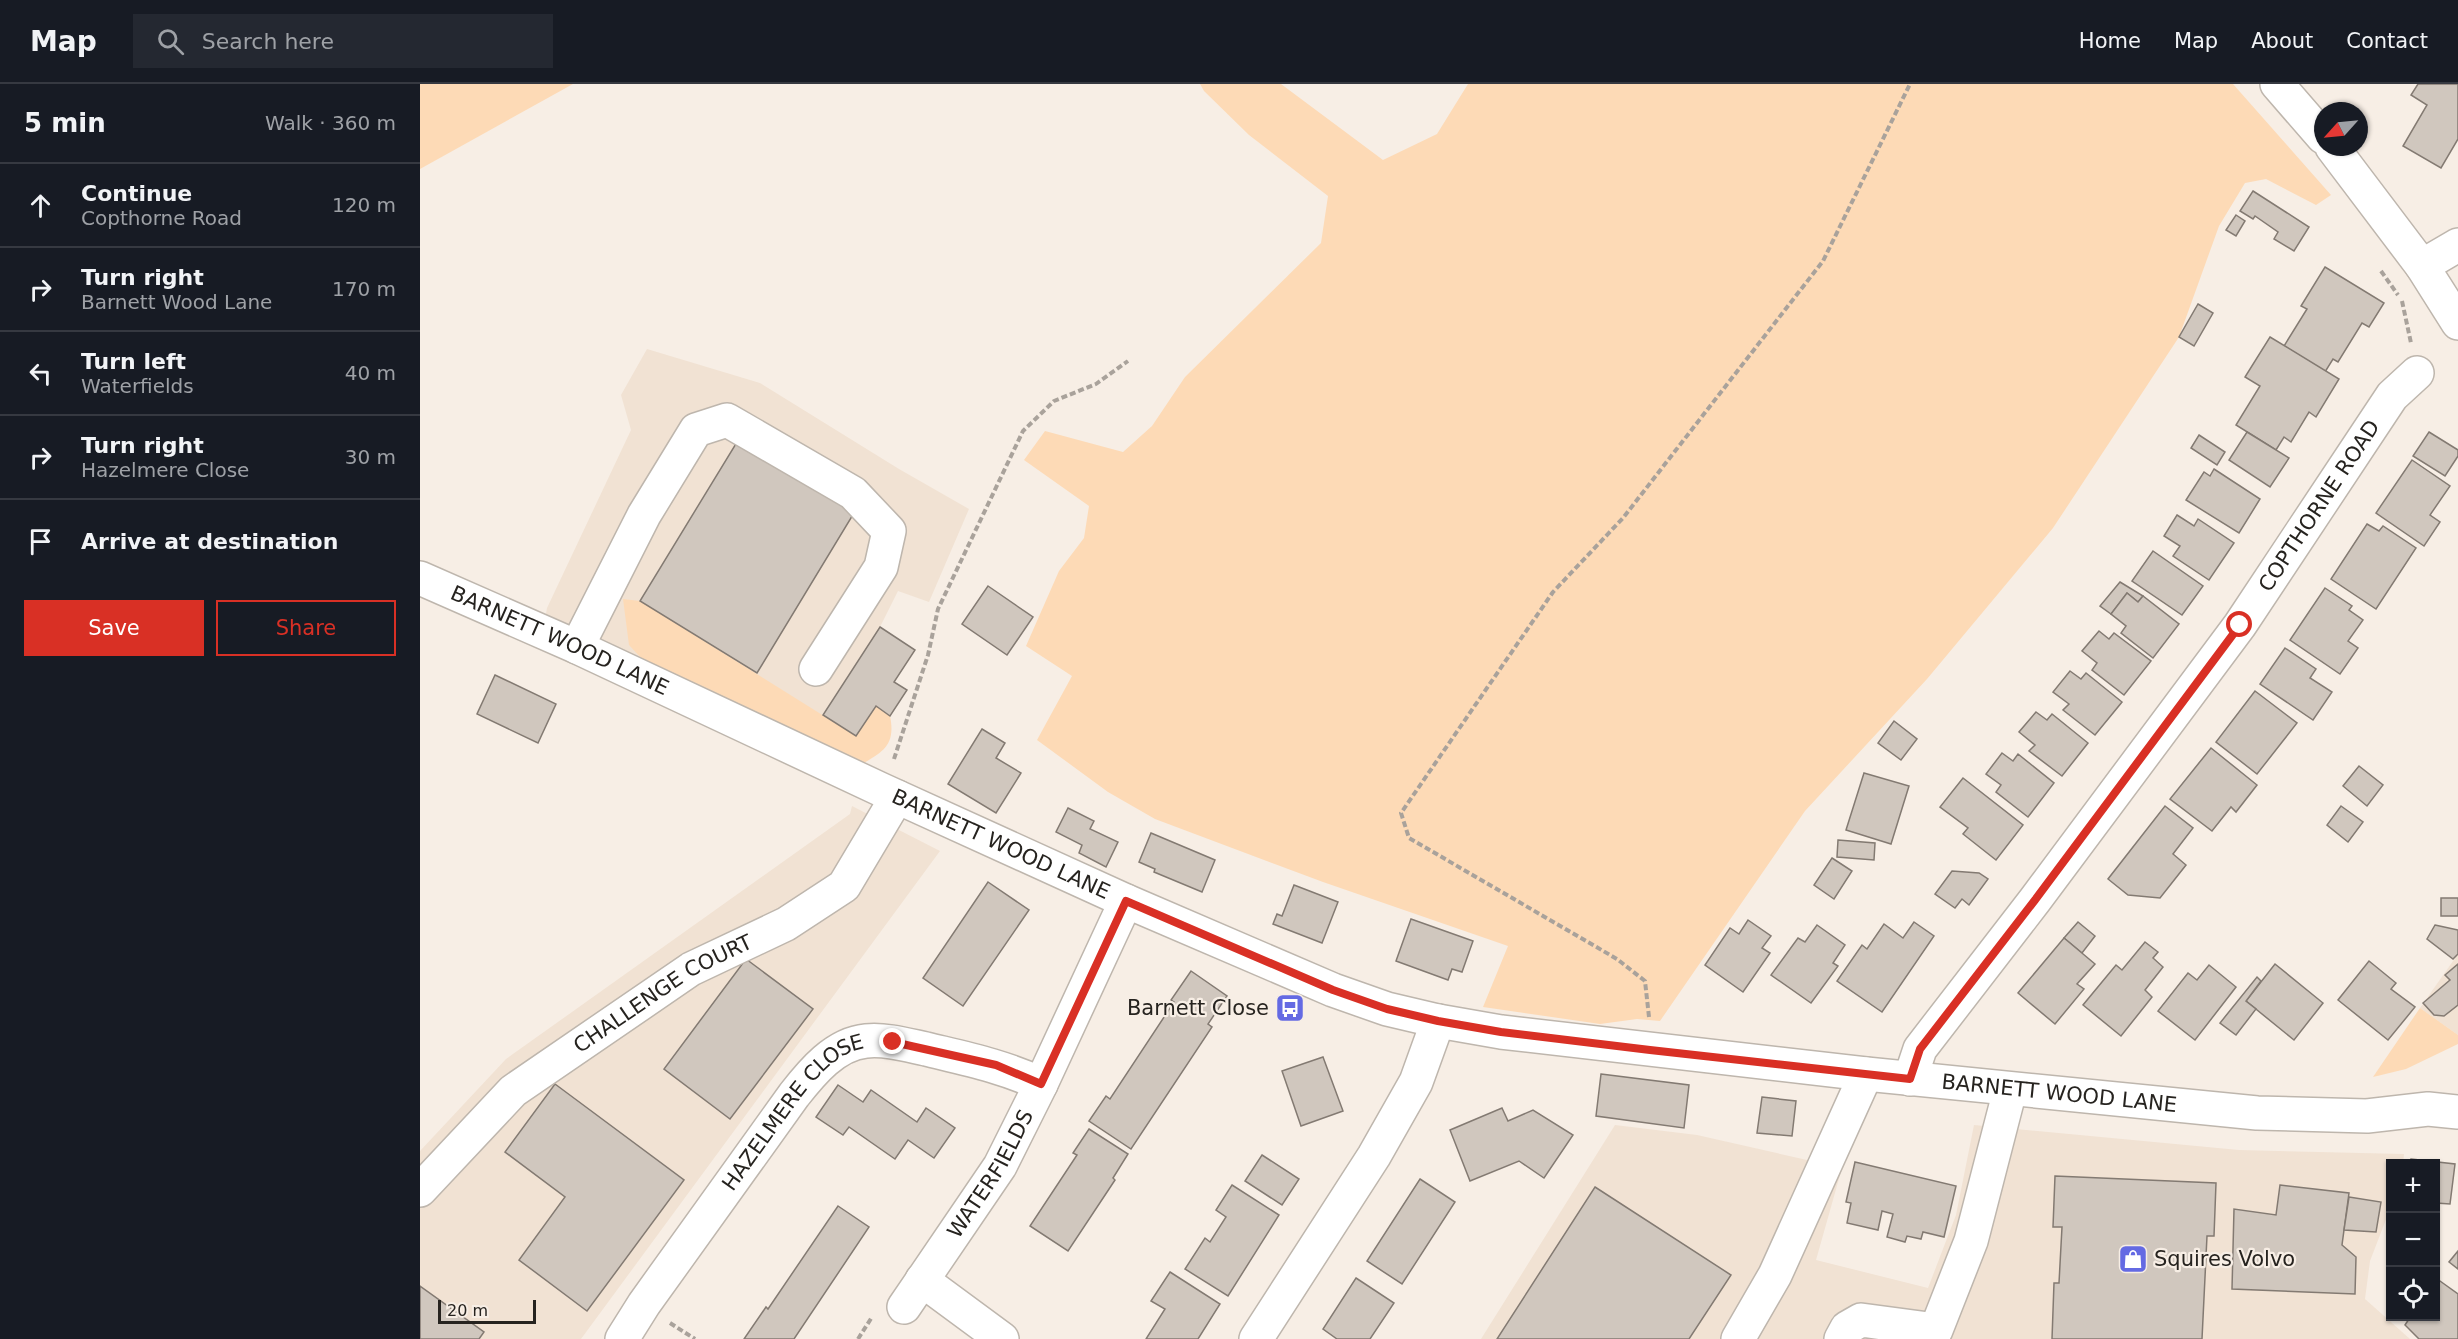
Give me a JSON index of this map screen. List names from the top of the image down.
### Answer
{
  "streets": {
    "street": [
      "COPTHORNE ROAD",
      "BARNETT WOOD LANE",
      "CHALLENGE COURT",
      "HAZELMERE CLOSE",
      "WATERFIELDS"
    ]
  },
  "crossings": [
    ["COPTHORNE ROAD", "BARNETT WOOD LANE"],
    ["BARNETT WOOD LANE", "CHALLENGE COURT"],
    ["BARNETT WOOD LANE", "WATERFIELDS"],
    ["HAZELMERE CLOSE", "WATERFIELDS"]
  ],
  "places": {
    "bus stop": ["Barnett Close"],
    "shop": ["Squires Volvo"]
  },
  "scale_bar": "20 m",
  "north": "bottom left",
  "page": {
    "header": "Map",
    "search": "Search here",
    "nav": [
      "Home",
      "Map",
      "About",
      "Contact"
    ],
    "heading": ["5 min", "Walk · 360 m"],
    "list": [
      ["Continue", "Copthorne Road", "120 m"],
      ["Turn right", "Barnett Wood Lane", "170 m"],
      ["Turn left", "Waterfields", "40 m"],
      ["Turn right", "Hazelmere Close", "30 m"],
      "Arrive at destination"
    ],
    "buttons": ["Save", "Share"],
    "map_buttons": ["+", "−"],
    "scale": "20 m"
  }
}
